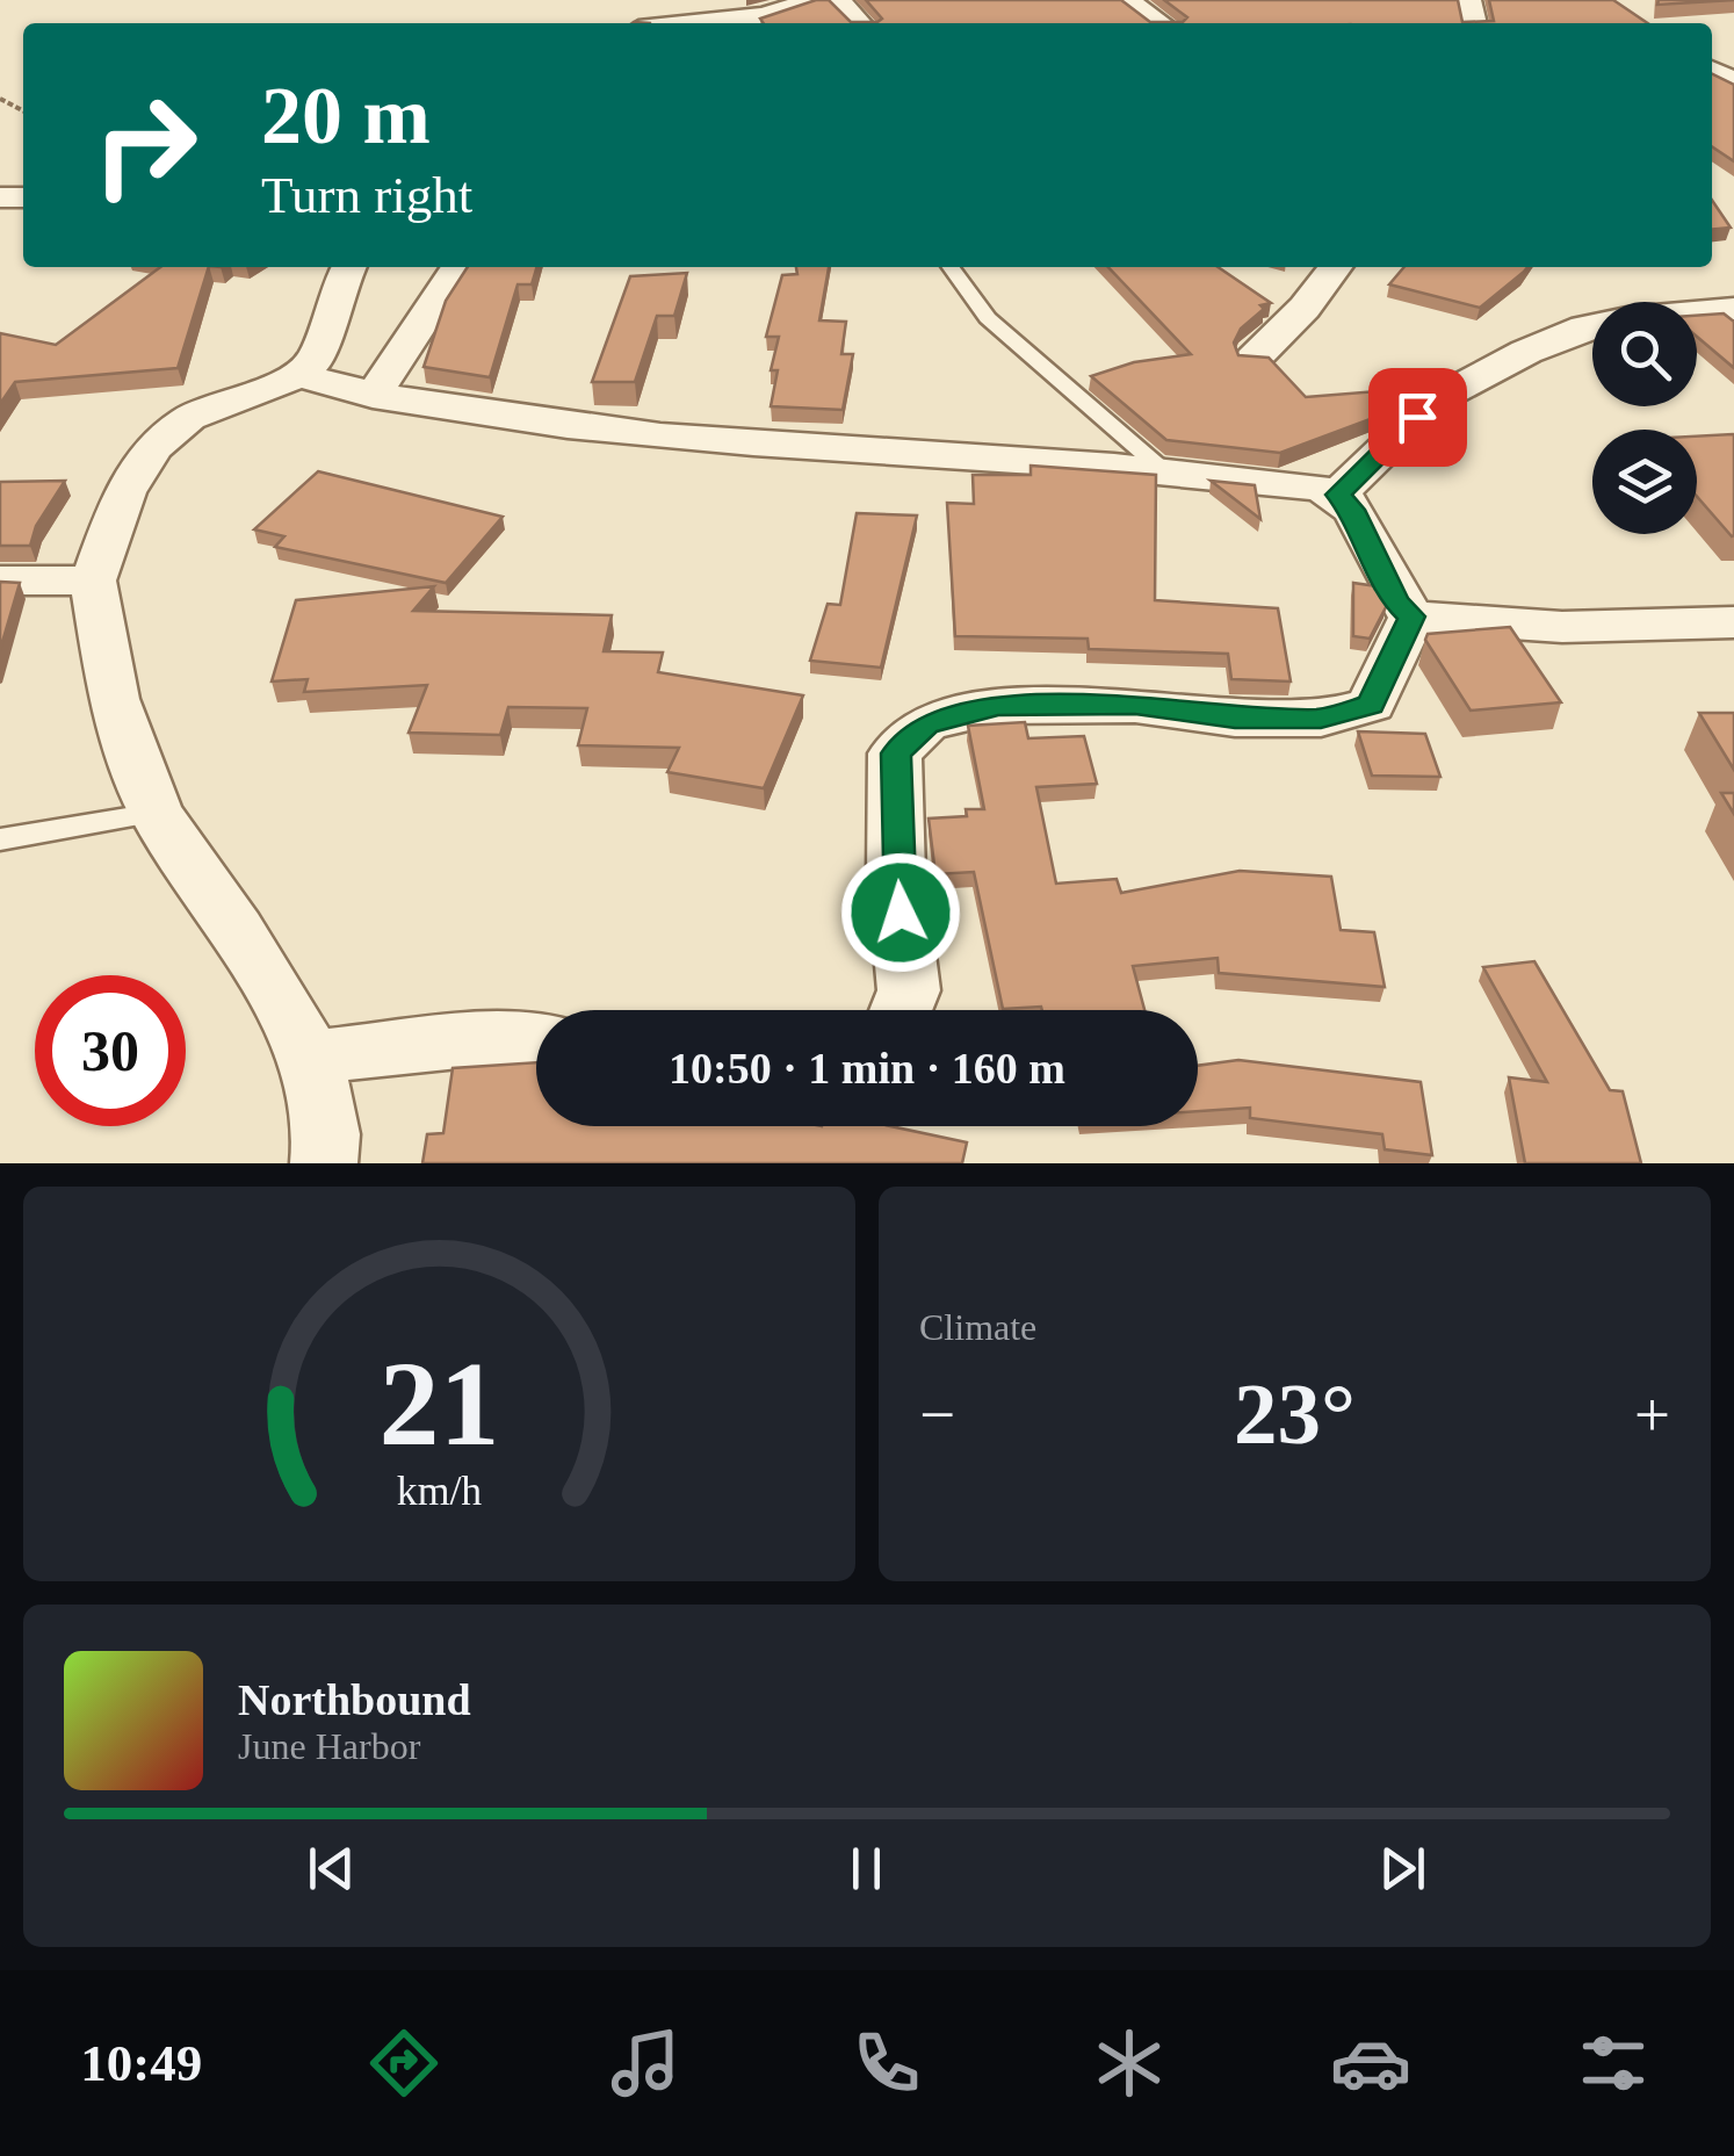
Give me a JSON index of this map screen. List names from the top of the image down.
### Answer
{
  "page": {
    "turn": ["20 m", "Turn right"],
    "limit": "30",
    "trip": "10:50 · 1 min · 160 m",
    "tile": "Climate",
    "heat": ["−", "23°", "+"],
    "song": ["Northbound", "June Harbor"],
    "tabs": "10:49",
    "gauge": ["21", "km/h"]
  }
}
